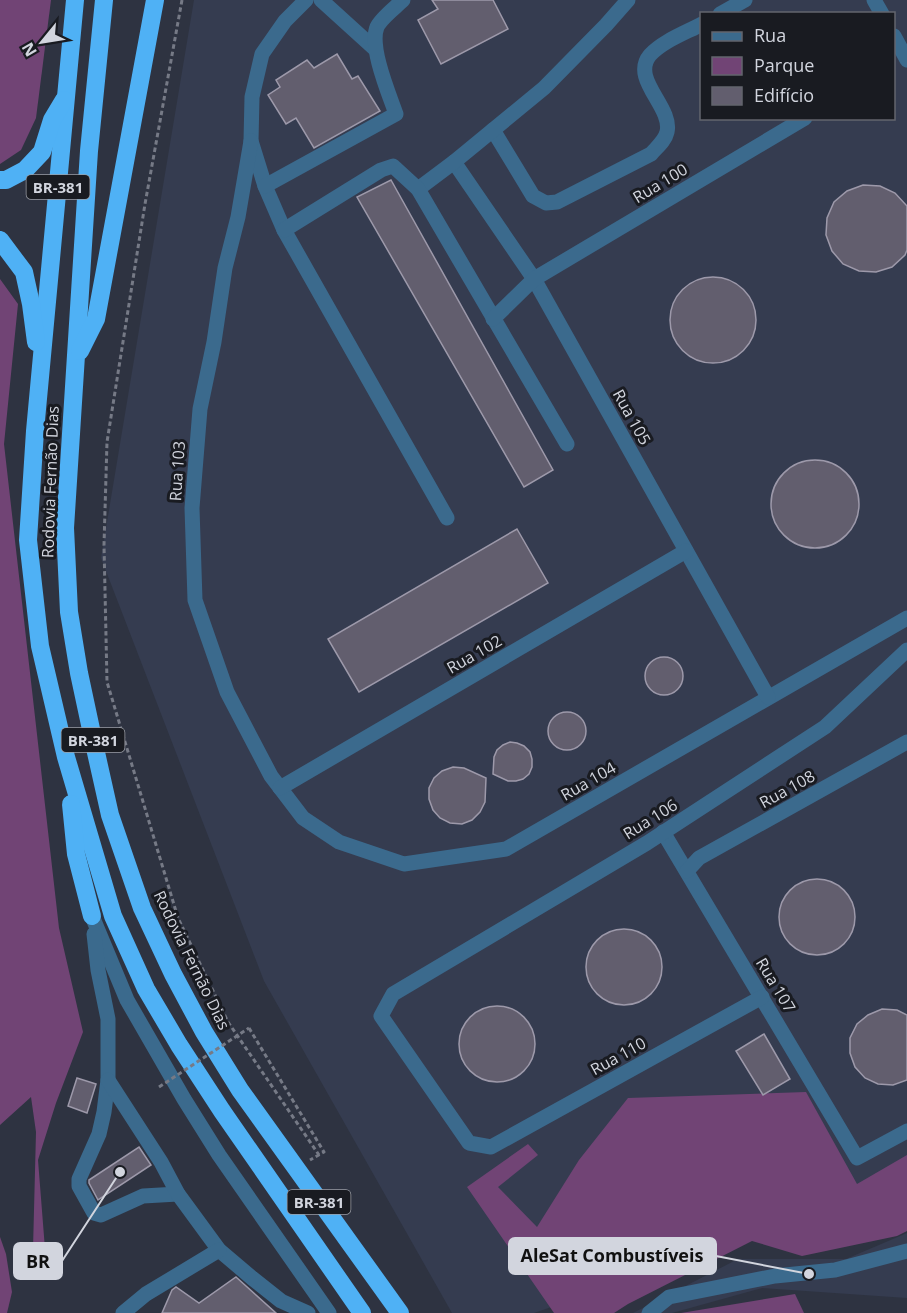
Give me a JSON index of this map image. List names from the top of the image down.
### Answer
{
  "streets": {
    "highway": ["BR-381", "Rodovia Fernão Dias"],
    "street": [
      "Rua 100",
      "Rua 105",
      "Rua 103",
      "Rua 102",
      "Rua 104",
      "Rua 108",
      "Rua 106",
      "Rua 107",
      "Rua 110"
    ]
  },
  "crossings": [
    ["Rua 100", "Rua 105"],
    ["BR-381", "Rodovia Fernão Dias"],
    ["Rua 105", "Rua 102"],
    ["Rua 105", "Rua 104"],
    ["Rua 103", "Rua 102"],
    ["Rua 103", "Rua 104"],
    ["Rua 102", "Rua 104"],
    ["Rua 108", "Rua 107"],
    ["Rua 106", "Rua 107"],
    ["Rua 106", "Rua 110"],
    ["Rua 107", "Rua 110"]
  ],
  "places": ["BR", "AleSat Combustíveis"],
  "legend": ["Rua", "Parque", "Edifício"],
  "north": "bottom left"
}
